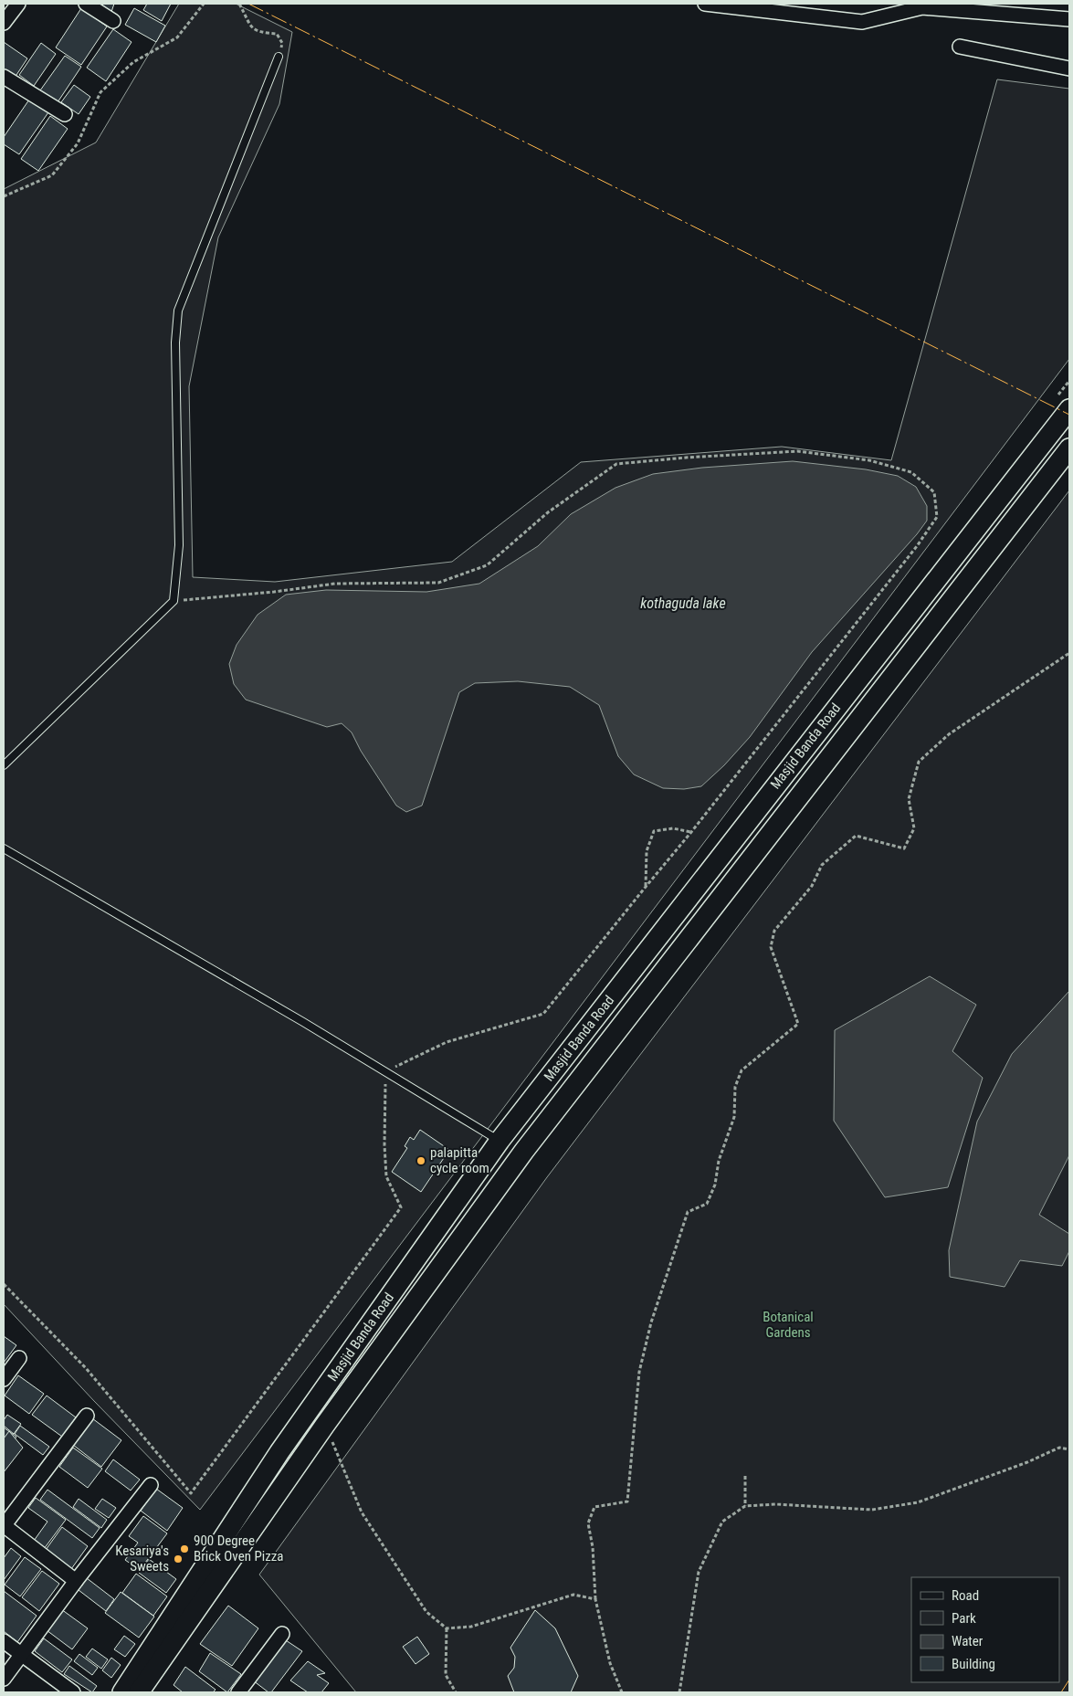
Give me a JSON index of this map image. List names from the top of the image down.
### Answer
{
  "streets": {
    "main road": ["Masjid Banda Road"]
  },
  "water": ["kothaguda lake"],
  "parks": ["Botanical Gardens"],
  "places": ["palapitta cycle room", "900 Degree Brick Oven Pizza", "Kesariya's Sweets"],
  "legend": [
    "Road",
    "Park",
    "Water",
    "Building"
  ]
}
